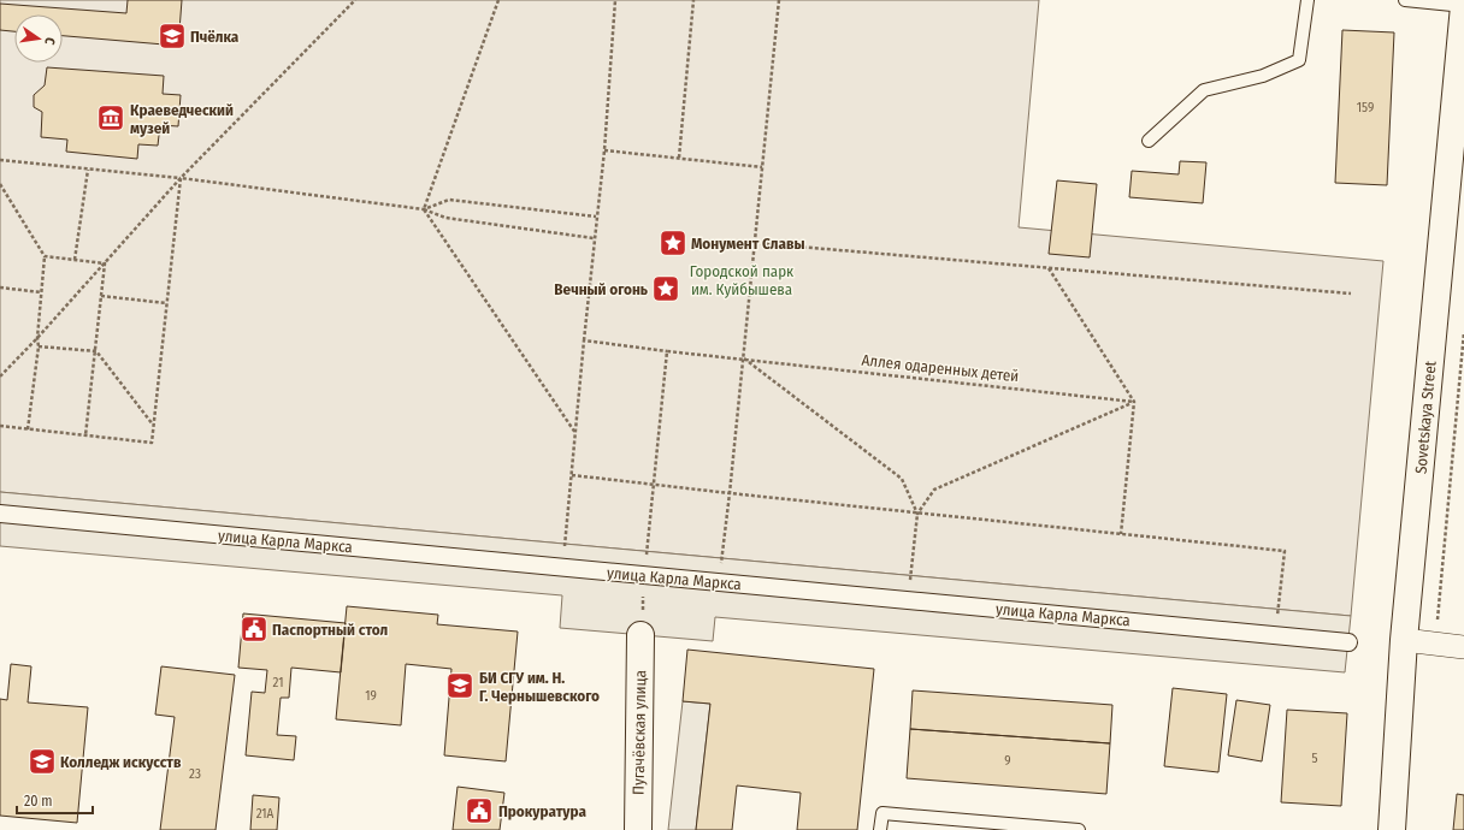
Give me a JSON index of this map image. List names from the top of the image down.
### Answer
{
  "streets": {
    "street": ["Sovetskaya Street", "улица Карла Маркса", "Пугачёвская улица"],
    "path": ["Аллея одаренных детей"]
  },
  "parks": ["Городской парк им. Куйбышева"],
  "places": {
    "school or university": ["Пчёлка", "БИ СГУ им. Н. Г. Чернышевского", "Колледж искусств"],
    "museum": ["Краеведческий музей"],
    "place": ["Монумент Славы", "Вечный огонь"],
    "public building": ["Паспортный стол", "Прокуратура"]
  },
  "house_numbers": [
    "159",
    "21",
    "19",
    "5",
    "9",
    "23",
    "21А"
  ],
  "scale_bar": "20 m",
  "north": "right"
}
